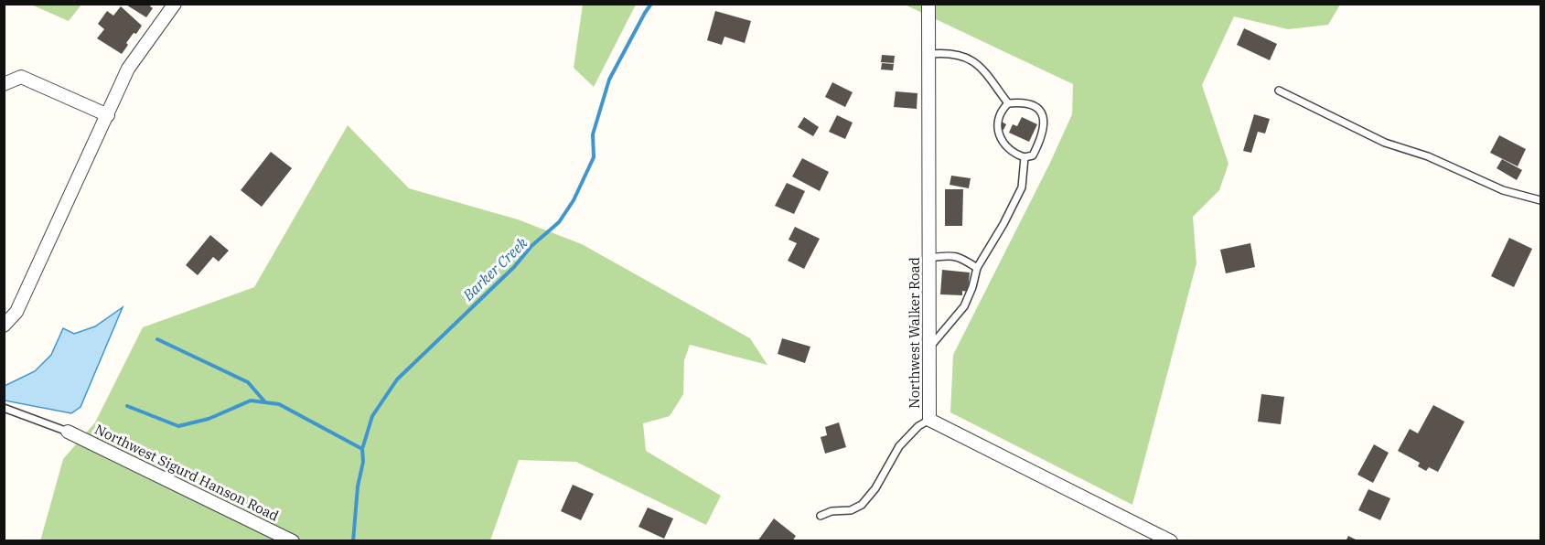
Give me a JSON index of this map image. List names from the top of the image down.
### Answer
{
  "streets": {
    "street": ["Northwest Walker Road", "Northwest Sigurd Hanson Road"]
  },
  "water": ["Barker Creek"]
}
